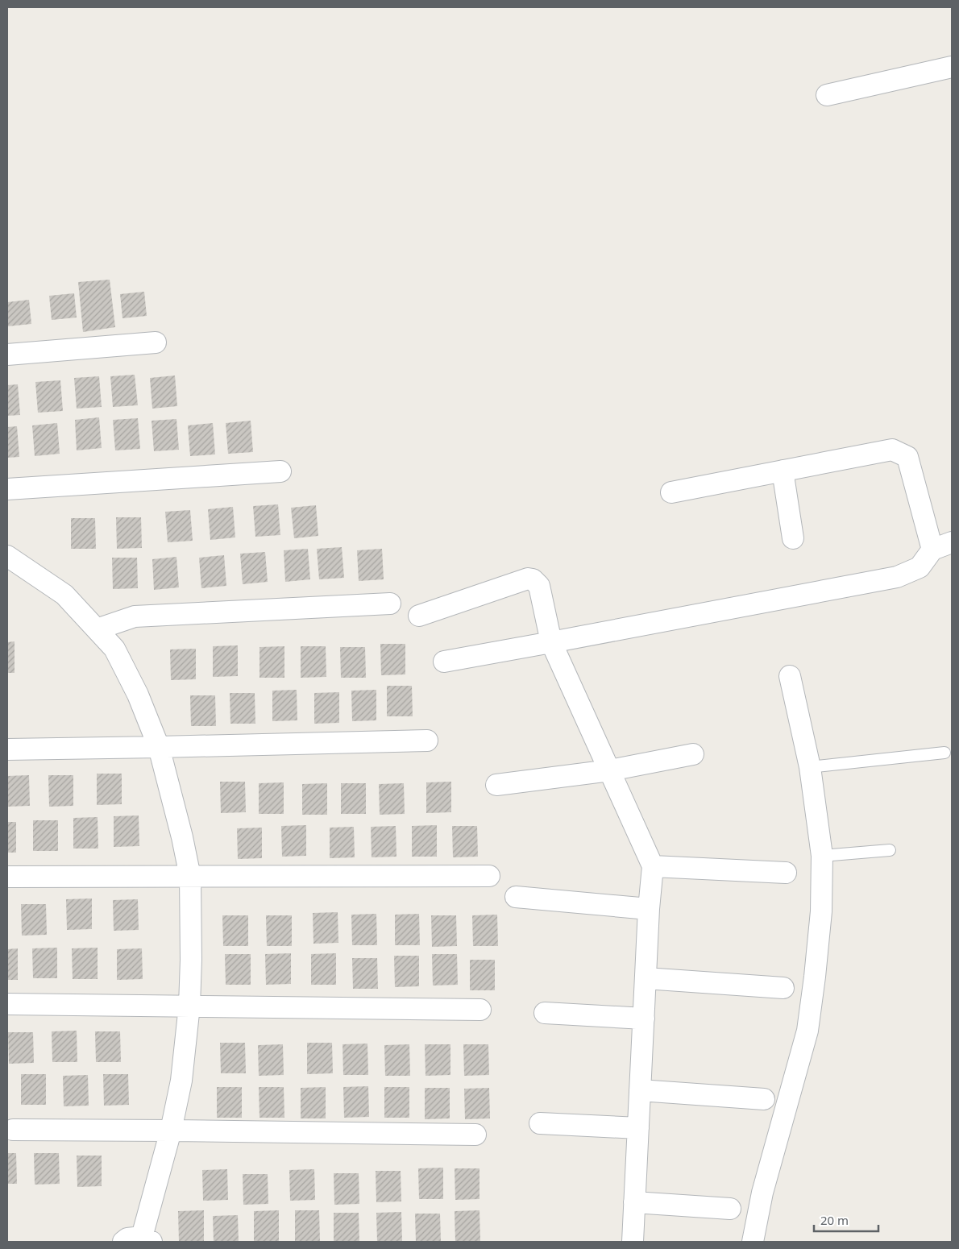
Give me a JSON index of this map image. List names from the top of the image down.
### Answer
{
  "scale_bar": "20 m"
}
